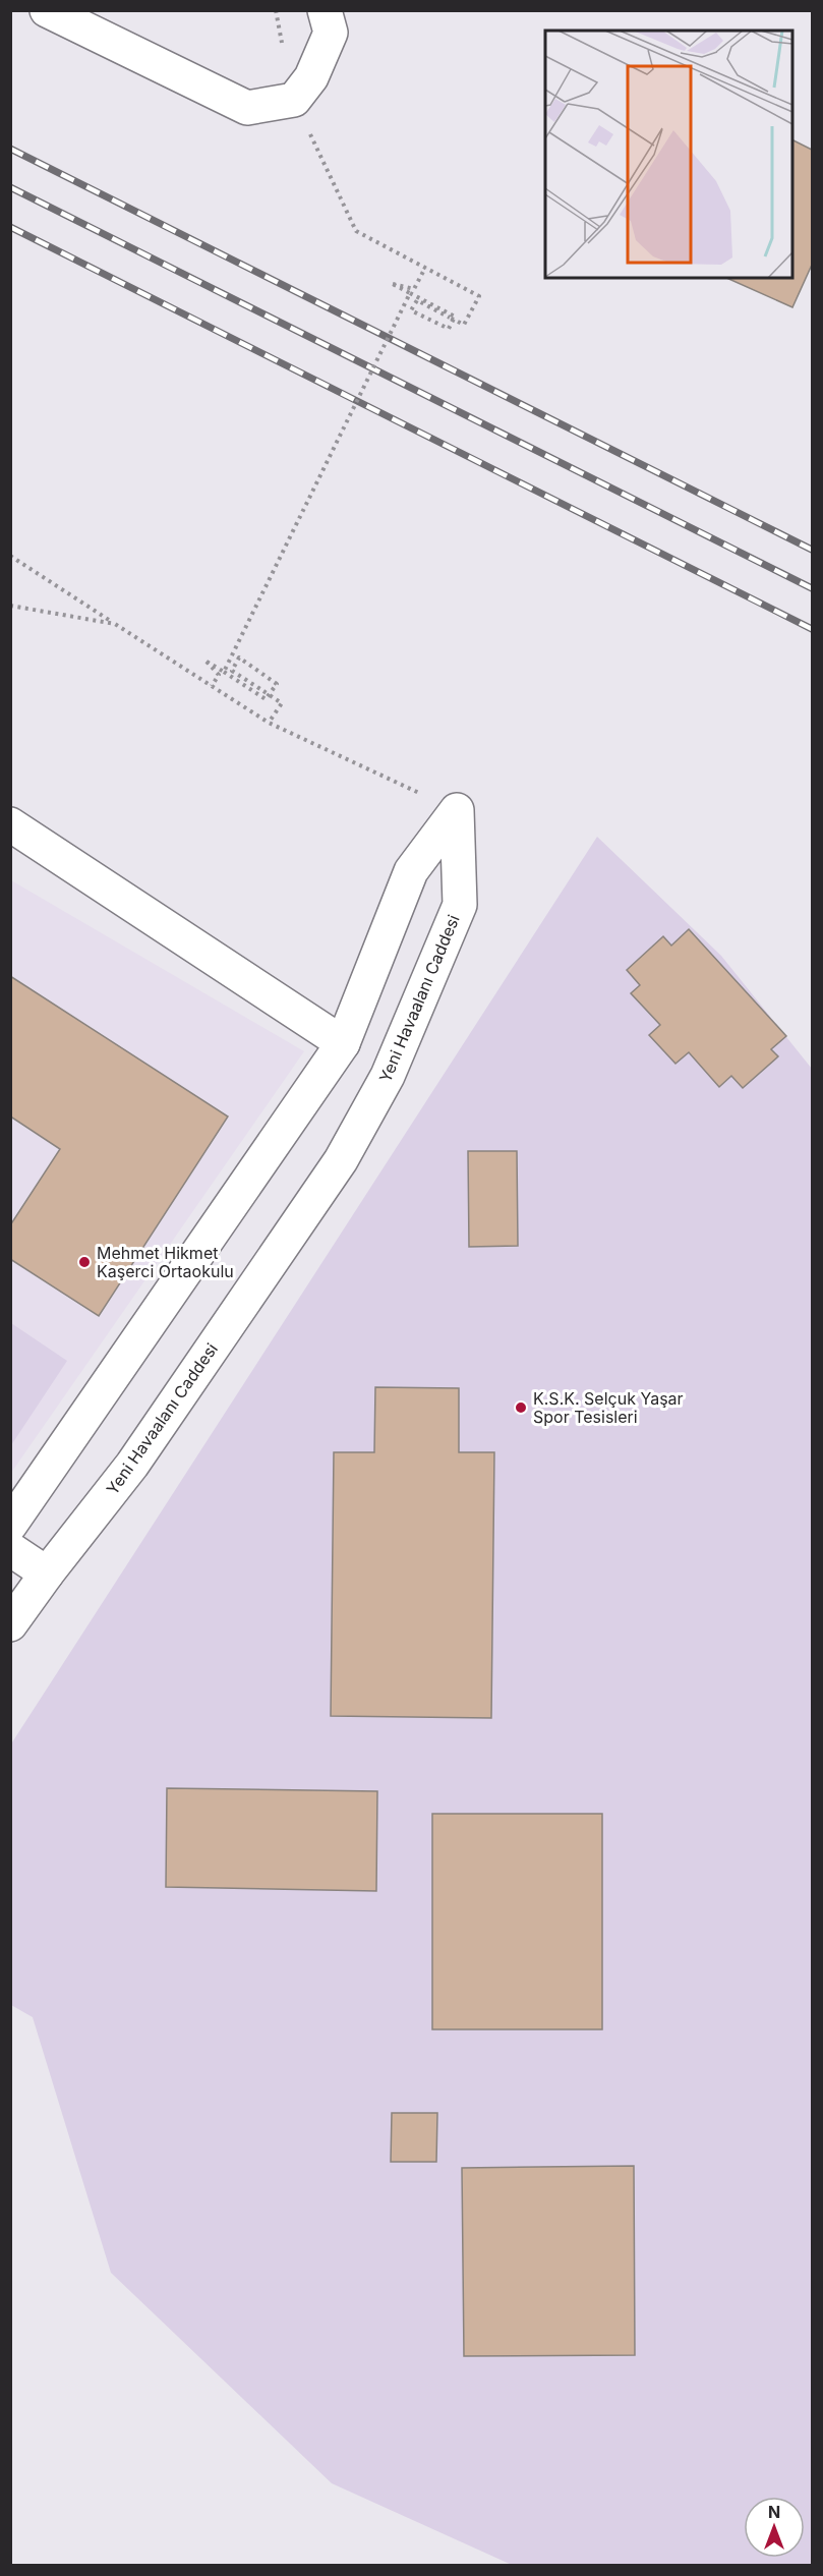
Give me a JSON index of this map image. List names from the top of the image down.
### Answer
{
  "streets": {
    "street": ["Yeni Havaalanı Caddesi"]
  },
  "places": ["Mehmet Hikmet Kaşerci Ortaokulu", "K.S.K. Selçuk Yaşar Spor Tesisleri"],
  "north": "top"
}
